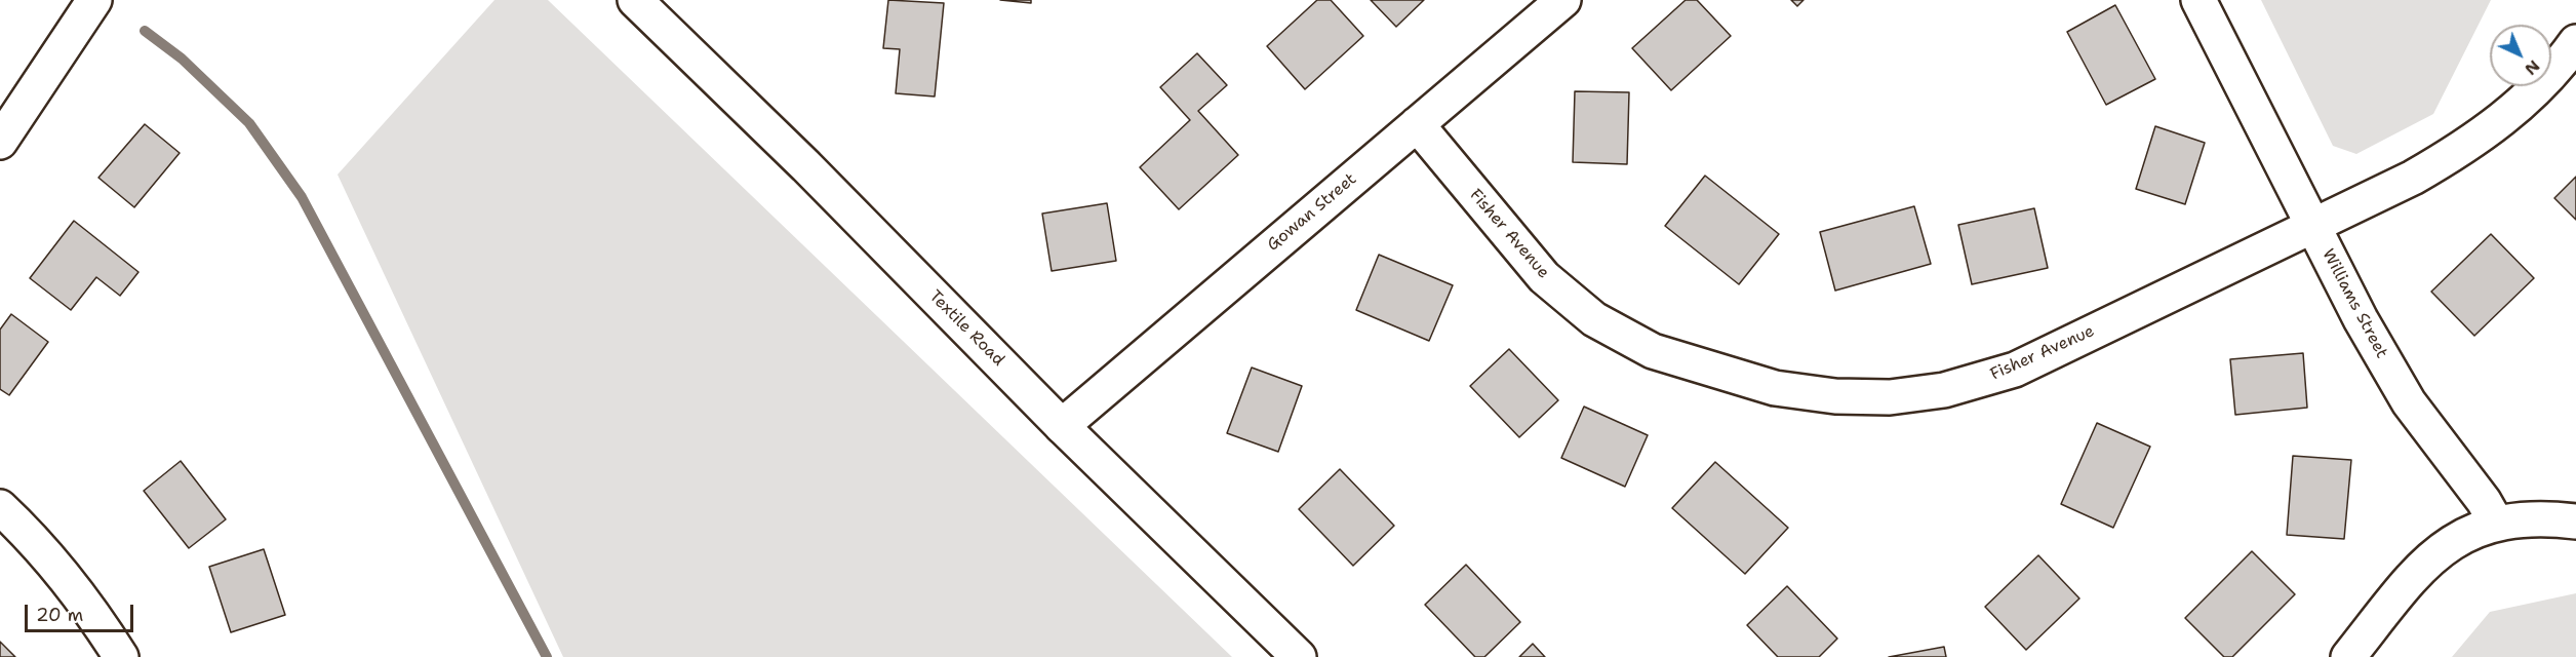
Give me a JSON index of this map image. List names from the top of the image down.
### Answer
{
  "streets": {
    "street": [
      "Gowan Street",
      "Fisher Avenue",
      "Williams Street",
      "Textile Road"
    ]
  },
  "crossings": [
    ["Gowan Street", "Fisher Avenue"],
    ["Gowan Street", "Textile Road"],
    ["Fisher Avenue", "Williams Street"]
  ],
  "scale_bar": "20 m",
  "north": "bottom right"
}
